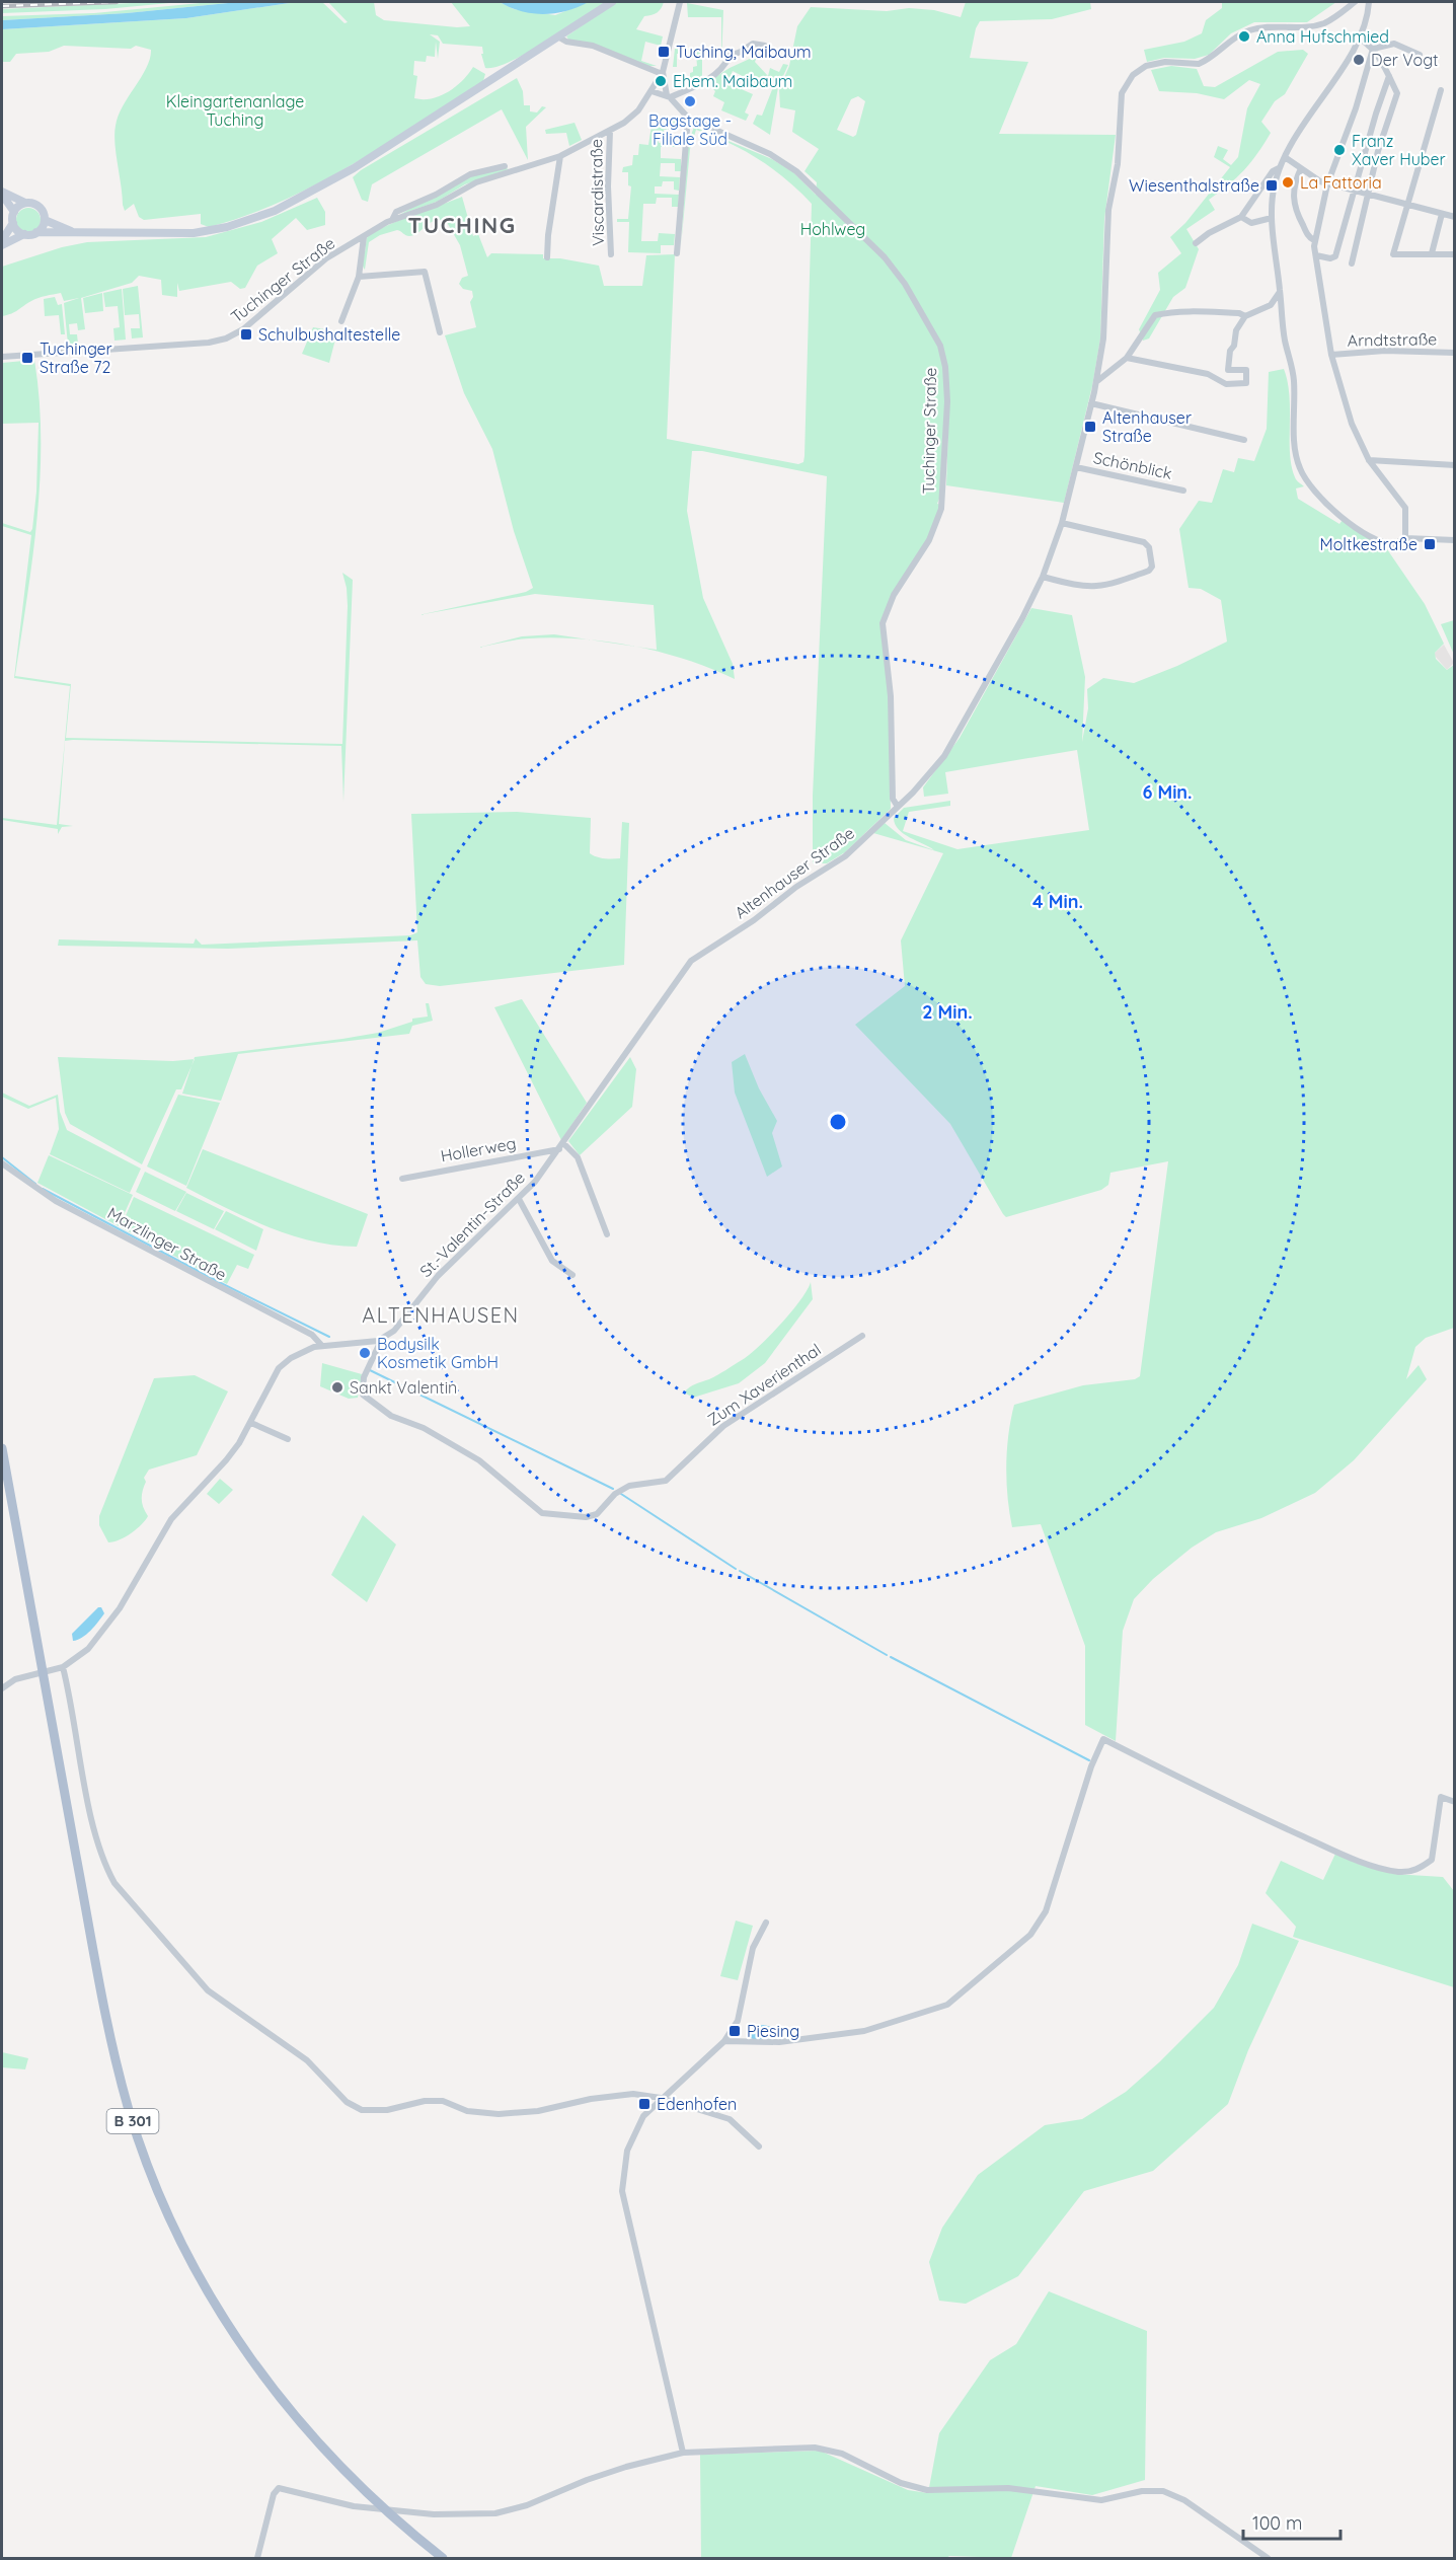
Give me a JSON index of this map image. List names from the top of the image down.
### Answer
{
  "streets": {
    "main road": ["B 301"],
    "street": [
      "Viscardistraße",
      "Tuchinger Straße",
      "Arndtstraße",
      "Schönblick",
      "Altenhauser Straße",
      "Hollerweg",
      "St.-Valentin-Straße",
      "Marzlinger Straße",
      "Zum Xaverienthal"
    ]
  },
  "crossings": [
    ["Viscardistraße", "Tuchinger Straße"],
    ["Tuchinger Straße", "Altenhauser Straße"],
    ["Schönblick", "Altenhauser Straße"],
    ["Altenhauser Straße", "St.-Valentin-Straße"],
    ["Hollerweg", "St.-Valentin-Straße"],
    ["St.-Valentin-Straße", "Zum Xaverienthal"]
  ],
  "districts": ["TUCHING", "ALTENHAUSEN"],
  "parks": ["Kleingartenanlage Tuching", "Hohlweg"],
  "places": {
    "other": [
      "Anna Hufschmied",
      "Der Vogt",
      "Ehem. Maibaum",
      "Bagstage - Filiale Süd",
      "Franz Xaver Huber",
      "La Fattoria",
      "Bodysilk Kosmetik GmbH",
      "Sankt Valentin"
    ],
    "transit": [
      "Tuching, Maibaum",
      "Wiesenthalstraße",
      "Schulbushaltestelle",
      "Tuchinger Straße 72",
      "Altenhauser Straße",
      "Moltkestraße",
      "Piesing",
      "Edenhofen"
    ]
  },
  "scale_bar": "100 m",
  "rings": ["6 Min.", "4 Min.", "2 Min."]
}
